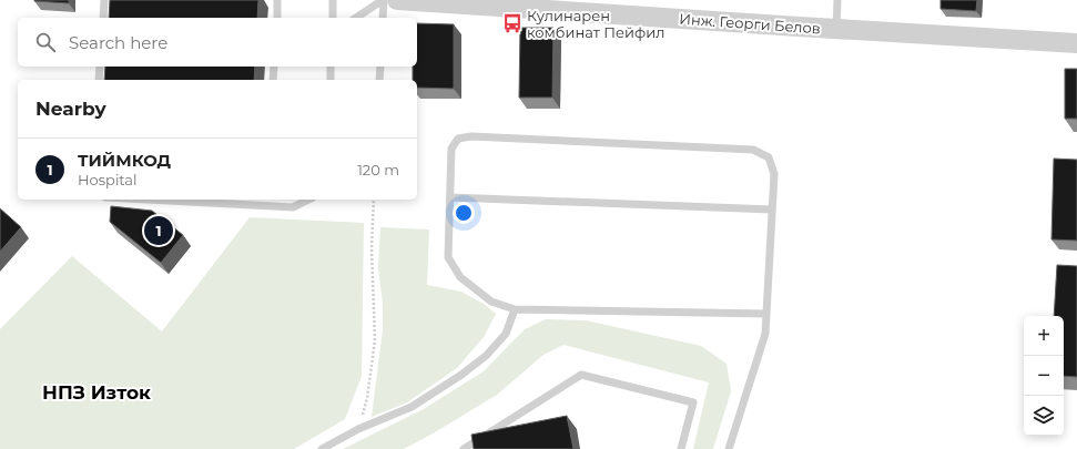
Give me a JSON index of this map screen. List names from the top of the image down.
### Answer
{
  "streets": {
    "street": ["Инж. Георги Белов"]
  },
  "districts": ["НПЗ Изток"],
  "places": {
    "bus stop": ["Кулинарен комбинат Пейфил"]
  },
  "page": {
    "search": "Search here",
    "heading": "Nearby",
    "list": [
      {
        "mark": "1",
        "name": "ТИЙМКОД",
        "note": "Hospital",
        "value": "120 m"
      }
    ],
    "pins": "1",
    "map_buttons": ["+", "−"]
  }
}
